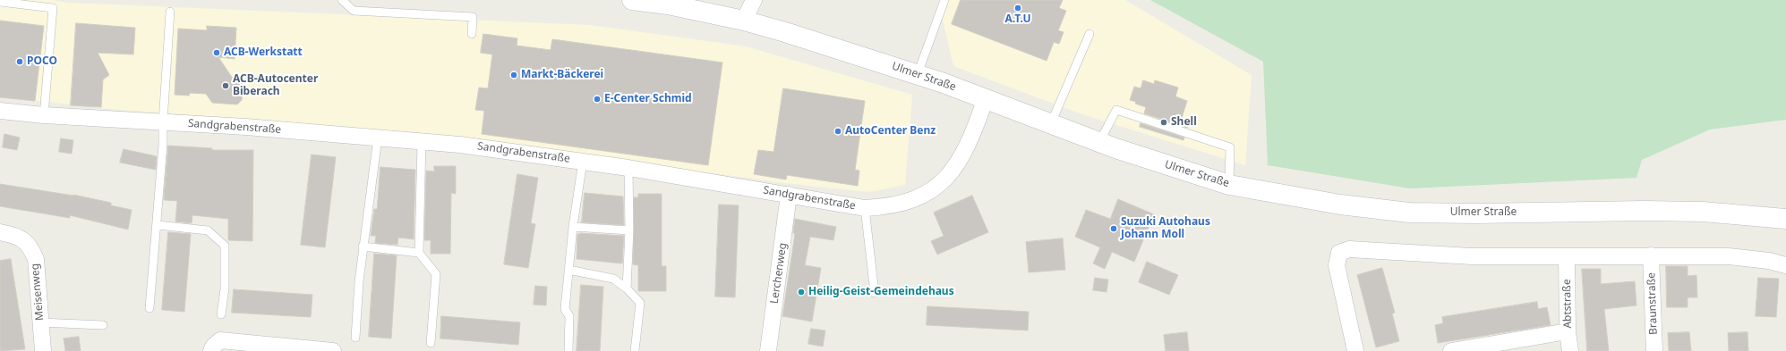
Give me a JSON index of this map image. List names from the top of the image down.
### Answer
{
  "streets": {
    "main road": ["Ulmer Straße"],
    "street": [
      "Sandgrabenstraße",
      "Lerchenweg",
      "Meisenweg",
      "Abtstraße",
      "Braunstraße"
    ]
  },
  "crossings": [
    ["Ulmer Straße", "Sandgrabenstraße"],
    ["Sandgrabenstraße", "Lerchenweg"]
  ],
  "places": [
    "A.T.U",
    "ACB-Werkstatt",
    "POCO",
    "Markt-Bäckerei",
    "ACB-Autocenter Biberach",
    "E-Center Schmid",
    "Shell",
    "AutoCenter Benz",
    "Suzuki Autohaus Johann Moll",
    "Heilig-Geist-Gemeindehaus"
  ]
}
